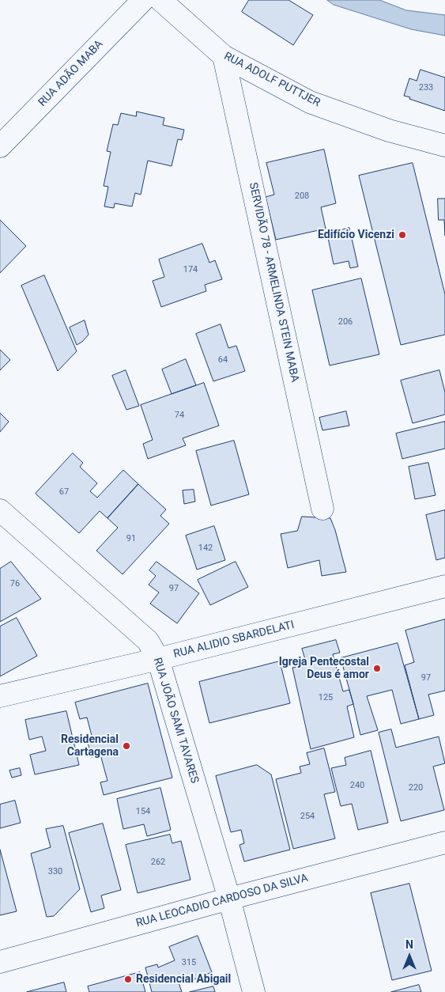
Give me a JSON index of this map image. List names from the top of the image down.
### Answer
{
  "streets": {
    "street": [
      "RUA ADÃO MABA",
      "RUA ADOLF PUTTJER",
      "SERVIDÃO 78 - ARMELINDA STEIN MABA",
      "RUA ALIDIO SBARDELATI",
      "RUA JOÃO SAMI TAVARES",
      "RUA LEOCADIO CARDOSO DA SILVA"
    ]
  },
  "crossings": [
    ["RUA ADOLF PUTTJER", "SERVIDÃO 78 - ARMELINDA STEIN MABA"],
    ["RUA ALIDIO SBARDELATI", "RUA JOÃO SAMI TAVARES"],
    ["RUA JOÃO SAMI TAVARES", "RUA LEOCADIO CARDOSO DA SILVA"]
  ],
  "places": [
    "Edifício Vicenzi",
    "Igreja Pentecostal Deus é amor",
    "Residencial Cartagena",
    "Residencial Abigail"
  ],
  "house_numbers": [
    "233",
    "208",
    "174",
    "206",
    "64",
    "74",
    "67",
    "91",
    "142",
    "76",
    "97",
    "97",
    "125",
    "240",
    "220",
    "154",
    "254",
    "262",
    "330",
    "315"
  ],
  "north": "top"
}
